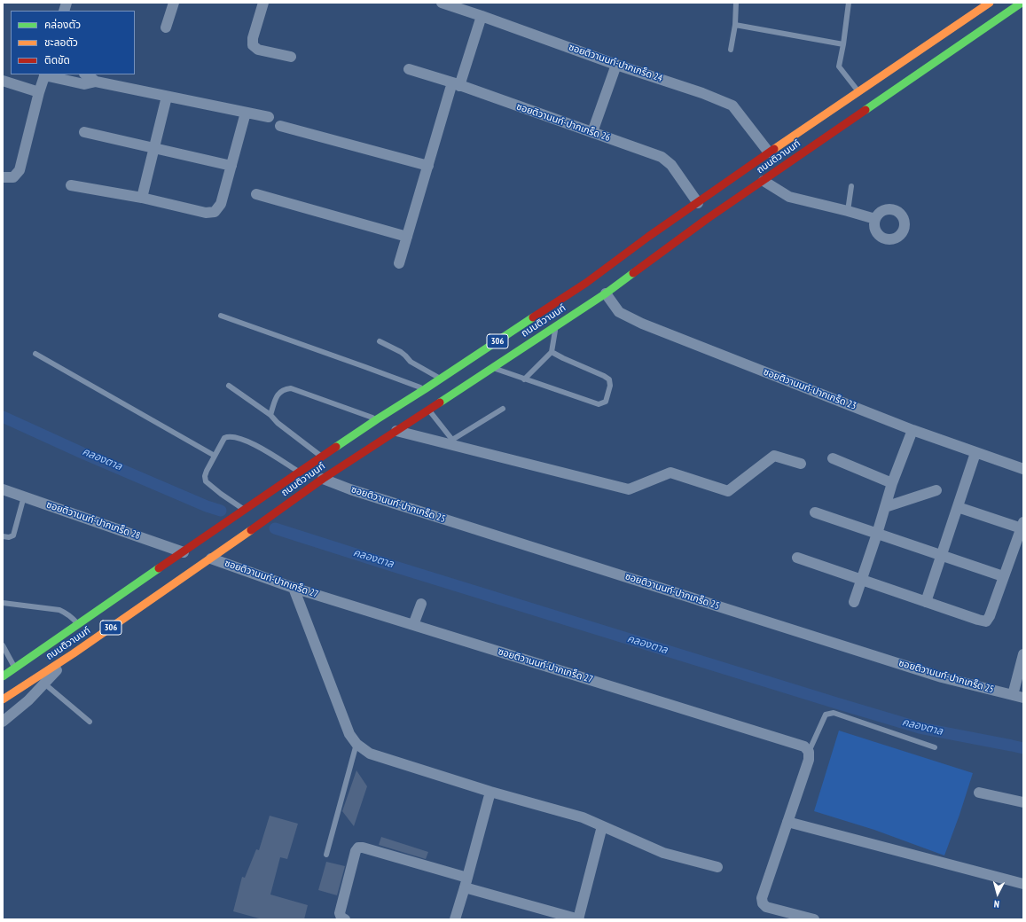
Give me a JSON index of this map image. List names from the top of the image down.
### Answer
{
  "streets": {
    "main road": ["ถนนติวานนท์", "306"],
    "street": [
      "ซอยติวานนท์-ปากเกร็ด 24",
      "ซอยติวานนท์-ปากเกร็ด 26",
      "ซอยติวานนท์-ปากเกร็ด 23",
      "ซอยติวานนท์-ปากเกร็ด 25",
      "ซอยติวานนท์-ปากเกร็ด 28",
      "ซอยติวานนท์-ปากเกร็ด 27"
    ]
  },
  "crossings": [
    ["ซอยติวานนท์-ปากเกร็ด 24", "ถนนติวานนท์"],
    ["ซอยติวานนท์-ปากเกร็ด 26", "ถนนติวานนท์"],
    ["ถนนติวานนท์", "ซอยติวานนท์-ปากเกร็ด 23"],
    ["ถนนติวานนท์", "ซอยติวานนท์-ปากเกร็ด 25"],
    ["ถนนติวานนท์", "ซอยติวานนท์-ปากเกร็ด 28"],
    ["ถนนติวานนท์", "ซอยติวานนท์-ปากเกร็ด 27"]
  ],
  "water": ["คลองตาล"],
  "legend": ["คล่องตัว", "ชะลอตัว", "ติดขัด"],
  "north": "bottom"
}
